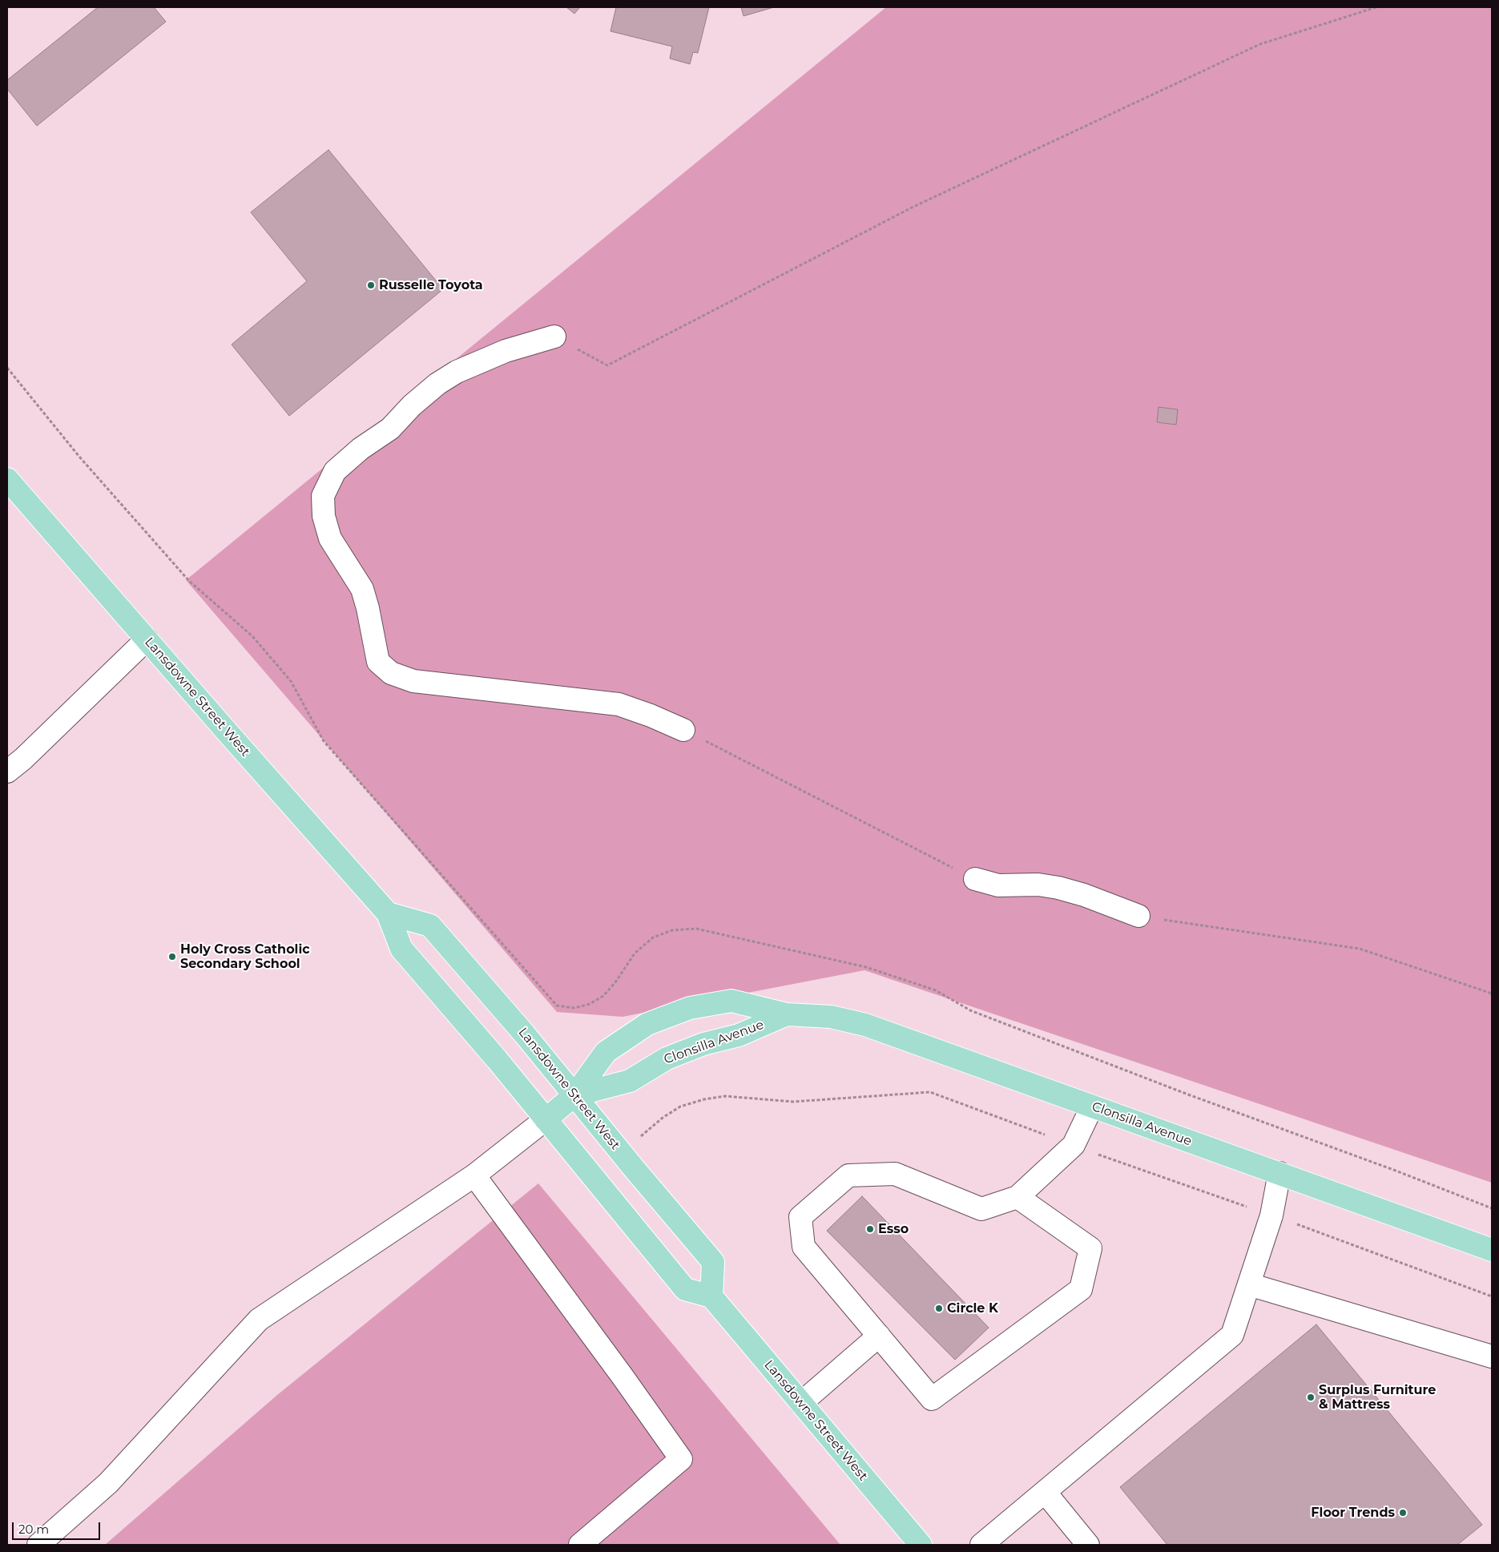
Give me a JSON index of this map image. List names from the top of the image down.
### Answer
{
  "streets": {
    "main road": ["Lansdowne Street West", "Clonsilla Avenue"]
  },
  "crossings": [
    ["Lansdowne Street West", "Clonsilla Avenue"]
  ],
  "places": [
    "Russelle Toyota",
    "Holy Cross Catholic Secondary School",
    "Esso",
    "Circle K",
    "Surplus Furniture & Mattress",
    "Floor Trends"
  ],
  "scale_bar": "20 m"
}
